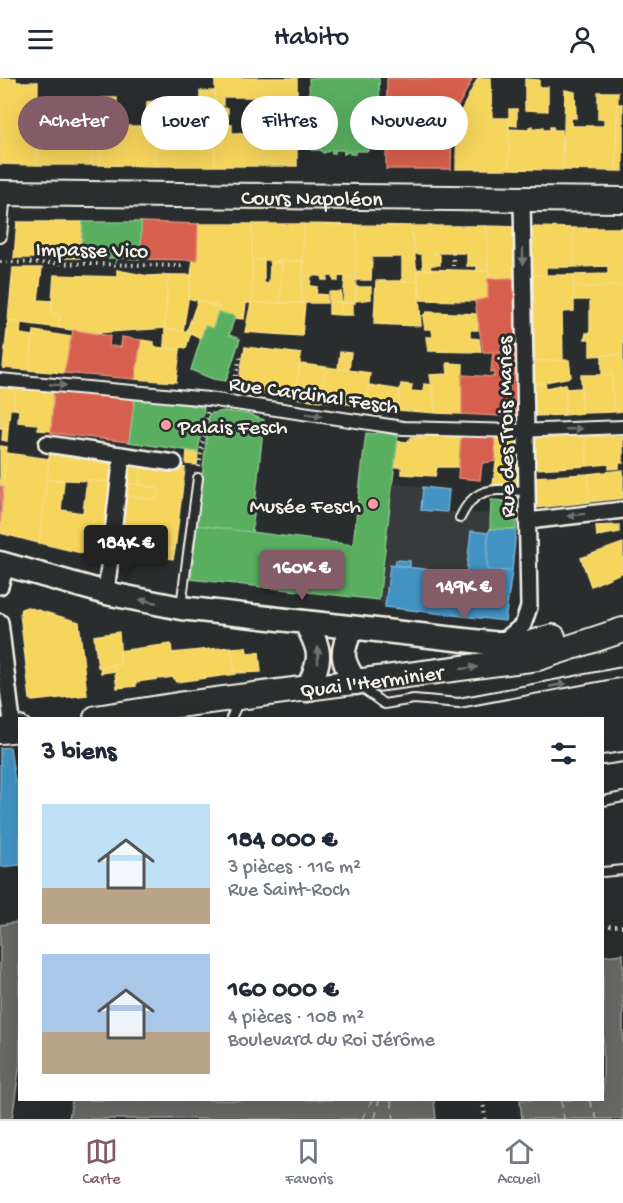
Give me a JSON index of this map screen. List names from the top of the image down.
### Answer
{
  "streets": {
    "main road": ["Cours Napoléon", "Quai l'Herminier"],
    "street": ["Rue Cardinal Fesch", "Rue des Trois Maries"],
    "path": ["Impasse Vico"]
  },
  "crossings": [
    ["Cours Napoléon", "Rue des Trois Maries"],
    ["Rue Cardinal Fesch", "Rue des Trois Maries"]
  ],
  "one_way": ["Rue des Trois Maries"],
  "places": ["Palais Fesch", "Musée Fesch"],
  "page": {
    "header": "Habito",
    "chip": [
      "Acheter",
      "Louer",
      "Filtres",
      "Nouveau"
    ],
    "price": ["184K €", "160K €", "149K €"],
    "heading": "3 biens",
    "list": [
      {
        "name": "184 000 €",
        "note": "3 pièces · 116 m² · Rue Saint-Roch"
      },
      {
        "name": "160 000 €",
        "note": "4 pièces · 108 m² · Boulevard du Roi Jérôme"
      }
    ],
    "tabs": ["Carte", "Favoris", "Accueil"]
  }
}
